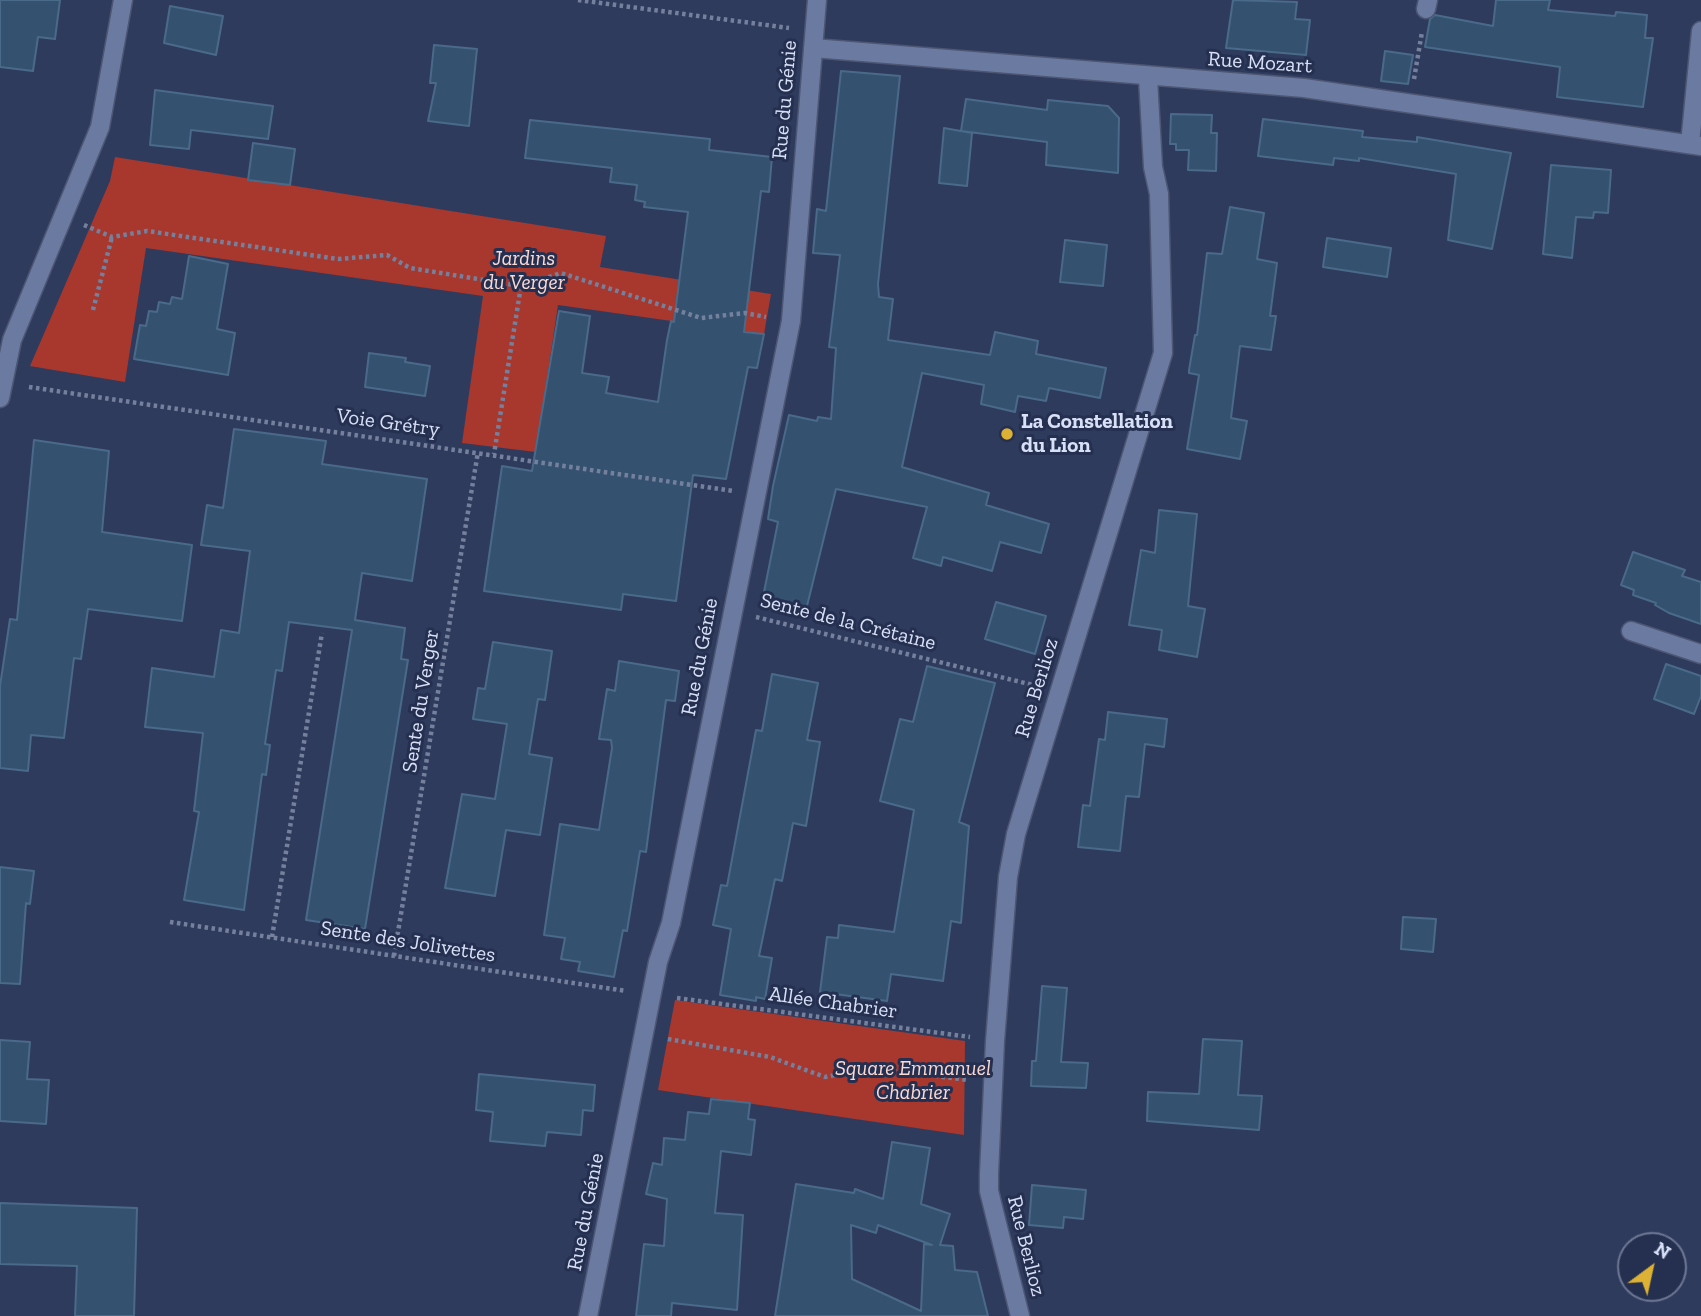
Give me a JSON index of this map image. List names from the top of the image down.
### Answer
{
  "streets": {
    "street": ["Rue Mozart", "Rue du Génie", "Rue Berlioz"],
    "path": [
      "Voie Grétry",
      "Sente de la Crétaine",
      "Sente du Verger",
      "Sente des Jolivettes",
      "Allée Chabrier"
    ]
  },
  "crossings": [
    ["Rue Mozart", "Rue du Génie"],
    ["Rue Mozart", "Rue Berlioz"],
    ["Rue du Génie", "Voie Grétry"],
    ["Voie Grétry", "Sente du Verger"],
    ["Sente de la Crétaine", "Rue Berlioz"],
    ["Rue Berlioz", "Allée Chabrier"],
    ["Sente du Verger", "Sente des Jolivettes"]
  ],
  "parks": ["Jardins du Verger", "Square Emmanuel Chabrier"],
  "places": ["La Constellation du Lion"],
  "north": "top right"
}
